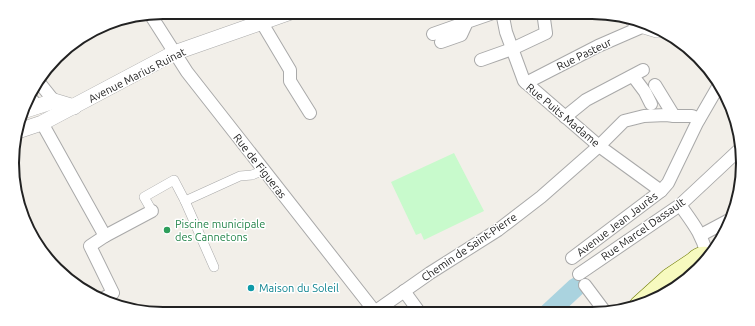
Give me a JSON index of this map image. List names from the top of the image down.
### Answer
{
  "streets": {
    "street": [
      "Rue Pasteur",
      "Avenue Marius Ruinat",
      "Rue Puits Madame",
      "Rue de Figueras",
      "Avenue Jean Jaurès",
      "Rue Marcel Dassault",
      "Chemin de Saint-Pierre"
    ]
  },
  "crossings": [
    ["Rue Pasteur", "Rue Puits Madame"],
    ["Avenue Marius Ruinat", "Rue de Figueras"],
    ["Rue Puits Madame", "Avenue Jean Jaurès"],
    ["Rue Puits Madame", "Chemin de Saint-Pierre"],
    ["Avenue Jean Jaurès", "Chemin de Saint-Pierre"]
  ],
  "places": ["Piscine municipale des Cannetons", "Maison du Soleil"]
}
